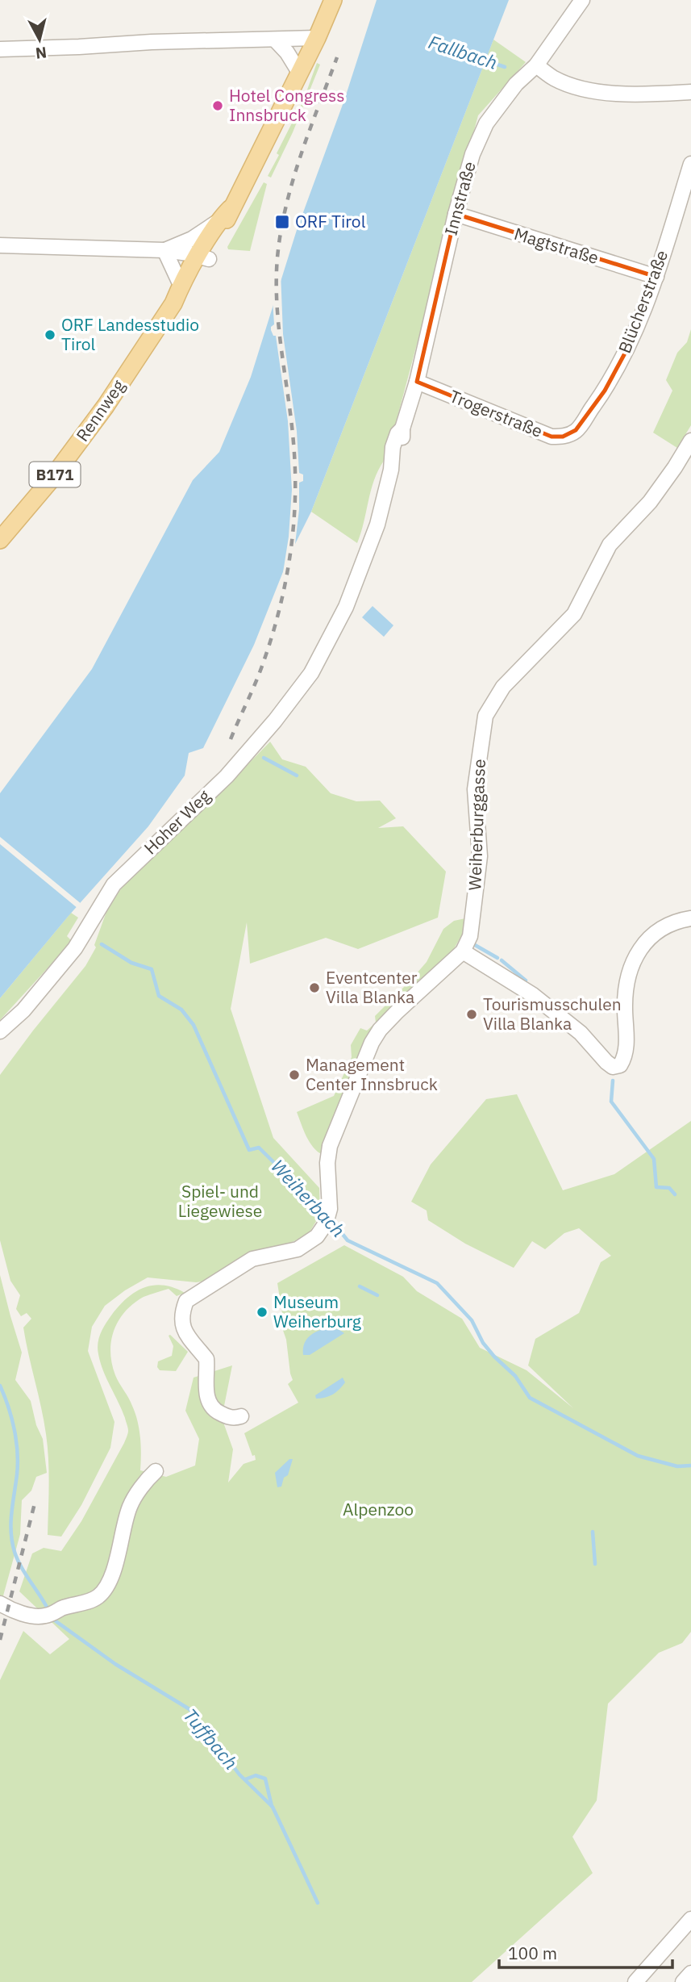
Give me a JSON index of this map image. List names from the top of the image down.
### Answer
{
  "streets": {
    "main road": ["Rennweg", "B171"],
    "street": [
      "Innstraße",
      "Magtstraße",
      "Blücherstraße",
      "Trogerstraße",
      "Hoher Weg",
      "Weiherburggasse"
    ]
  },
  "crossings": [
    ["Innstraße", "Magtstraße"],
    ["Innstraße", "Trogerstraße"],
    ["Innstraße", "Hoher Weg"],
    ["Magtstraße", "Blücherstraße"],
    ["Blücherstraße", "Trogerstraße"]
  ],
  "water": ["Fallbach", "Weiherbach", "Tuffbach"],
  "parks": ["Spiel- und Liegewiese", "Alpenzoo"],
  "places": {
    "other": [
      "Hotel Congress Innsbruck",
      "ORF Landesstudio Tirol",
      "Eventcenter Villa Blanka",
      "Tourismusschulen Villa Blanka",
      "Management Center Innsbruck",
      "Museum Weiherburg"
    ],
    "transit": ["ORF Tirol"]
  },
  "scale_bar": "100 m",
  "north": "bottom"
}
